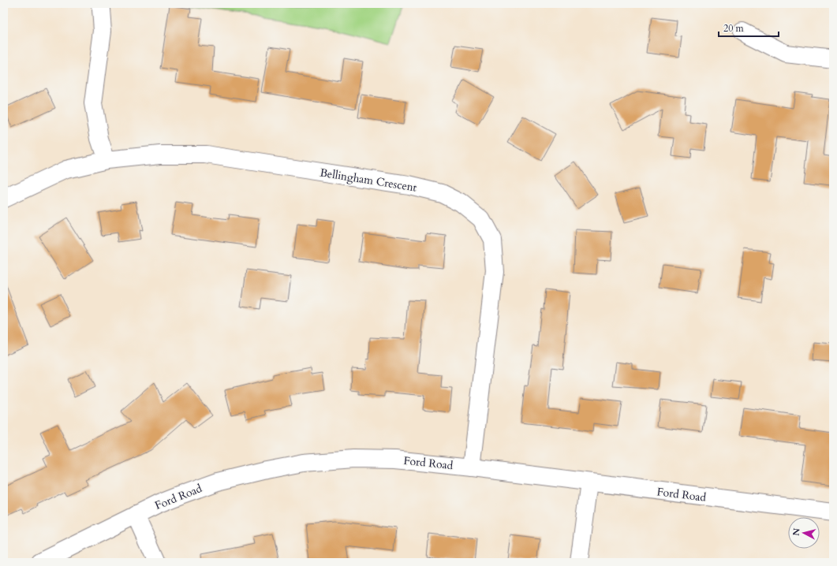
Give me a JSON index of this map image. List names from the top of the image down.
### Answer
{
  "streets": {
    "street": ["Bellingham Crescent", "Ford Road"]
  },
  "crossings": [
    ["Bellingham Crescent", "Ford Road"]
  ],
  "scale_bar": "20 m",
  "north": "left"
}
